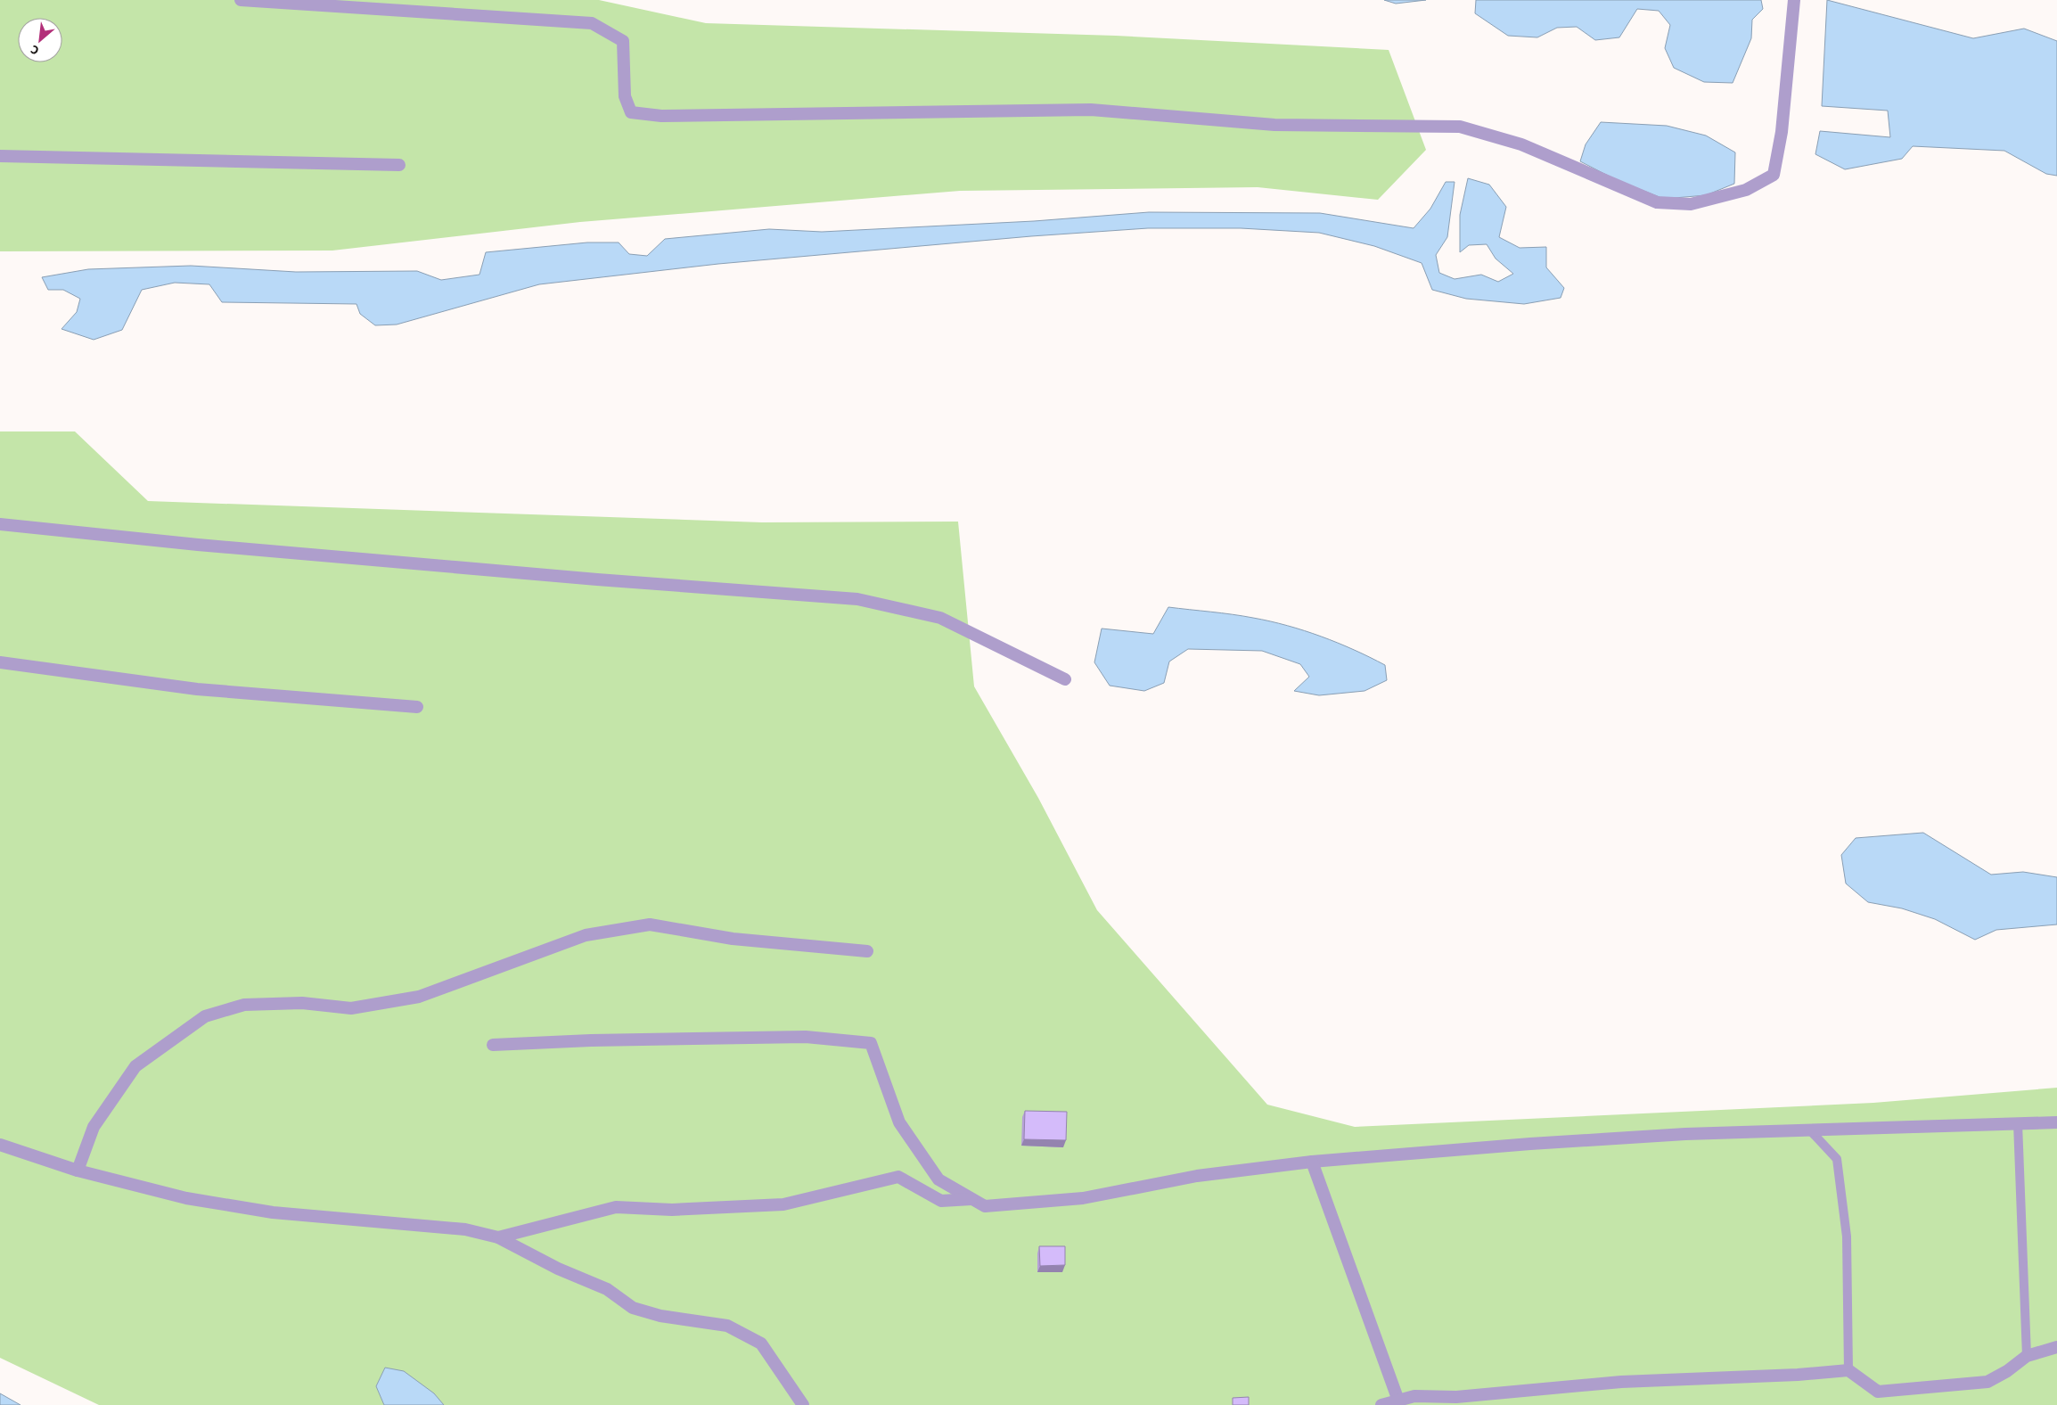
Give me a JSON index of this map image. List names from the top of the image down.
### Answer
{
  "north": "bottom left"
}
